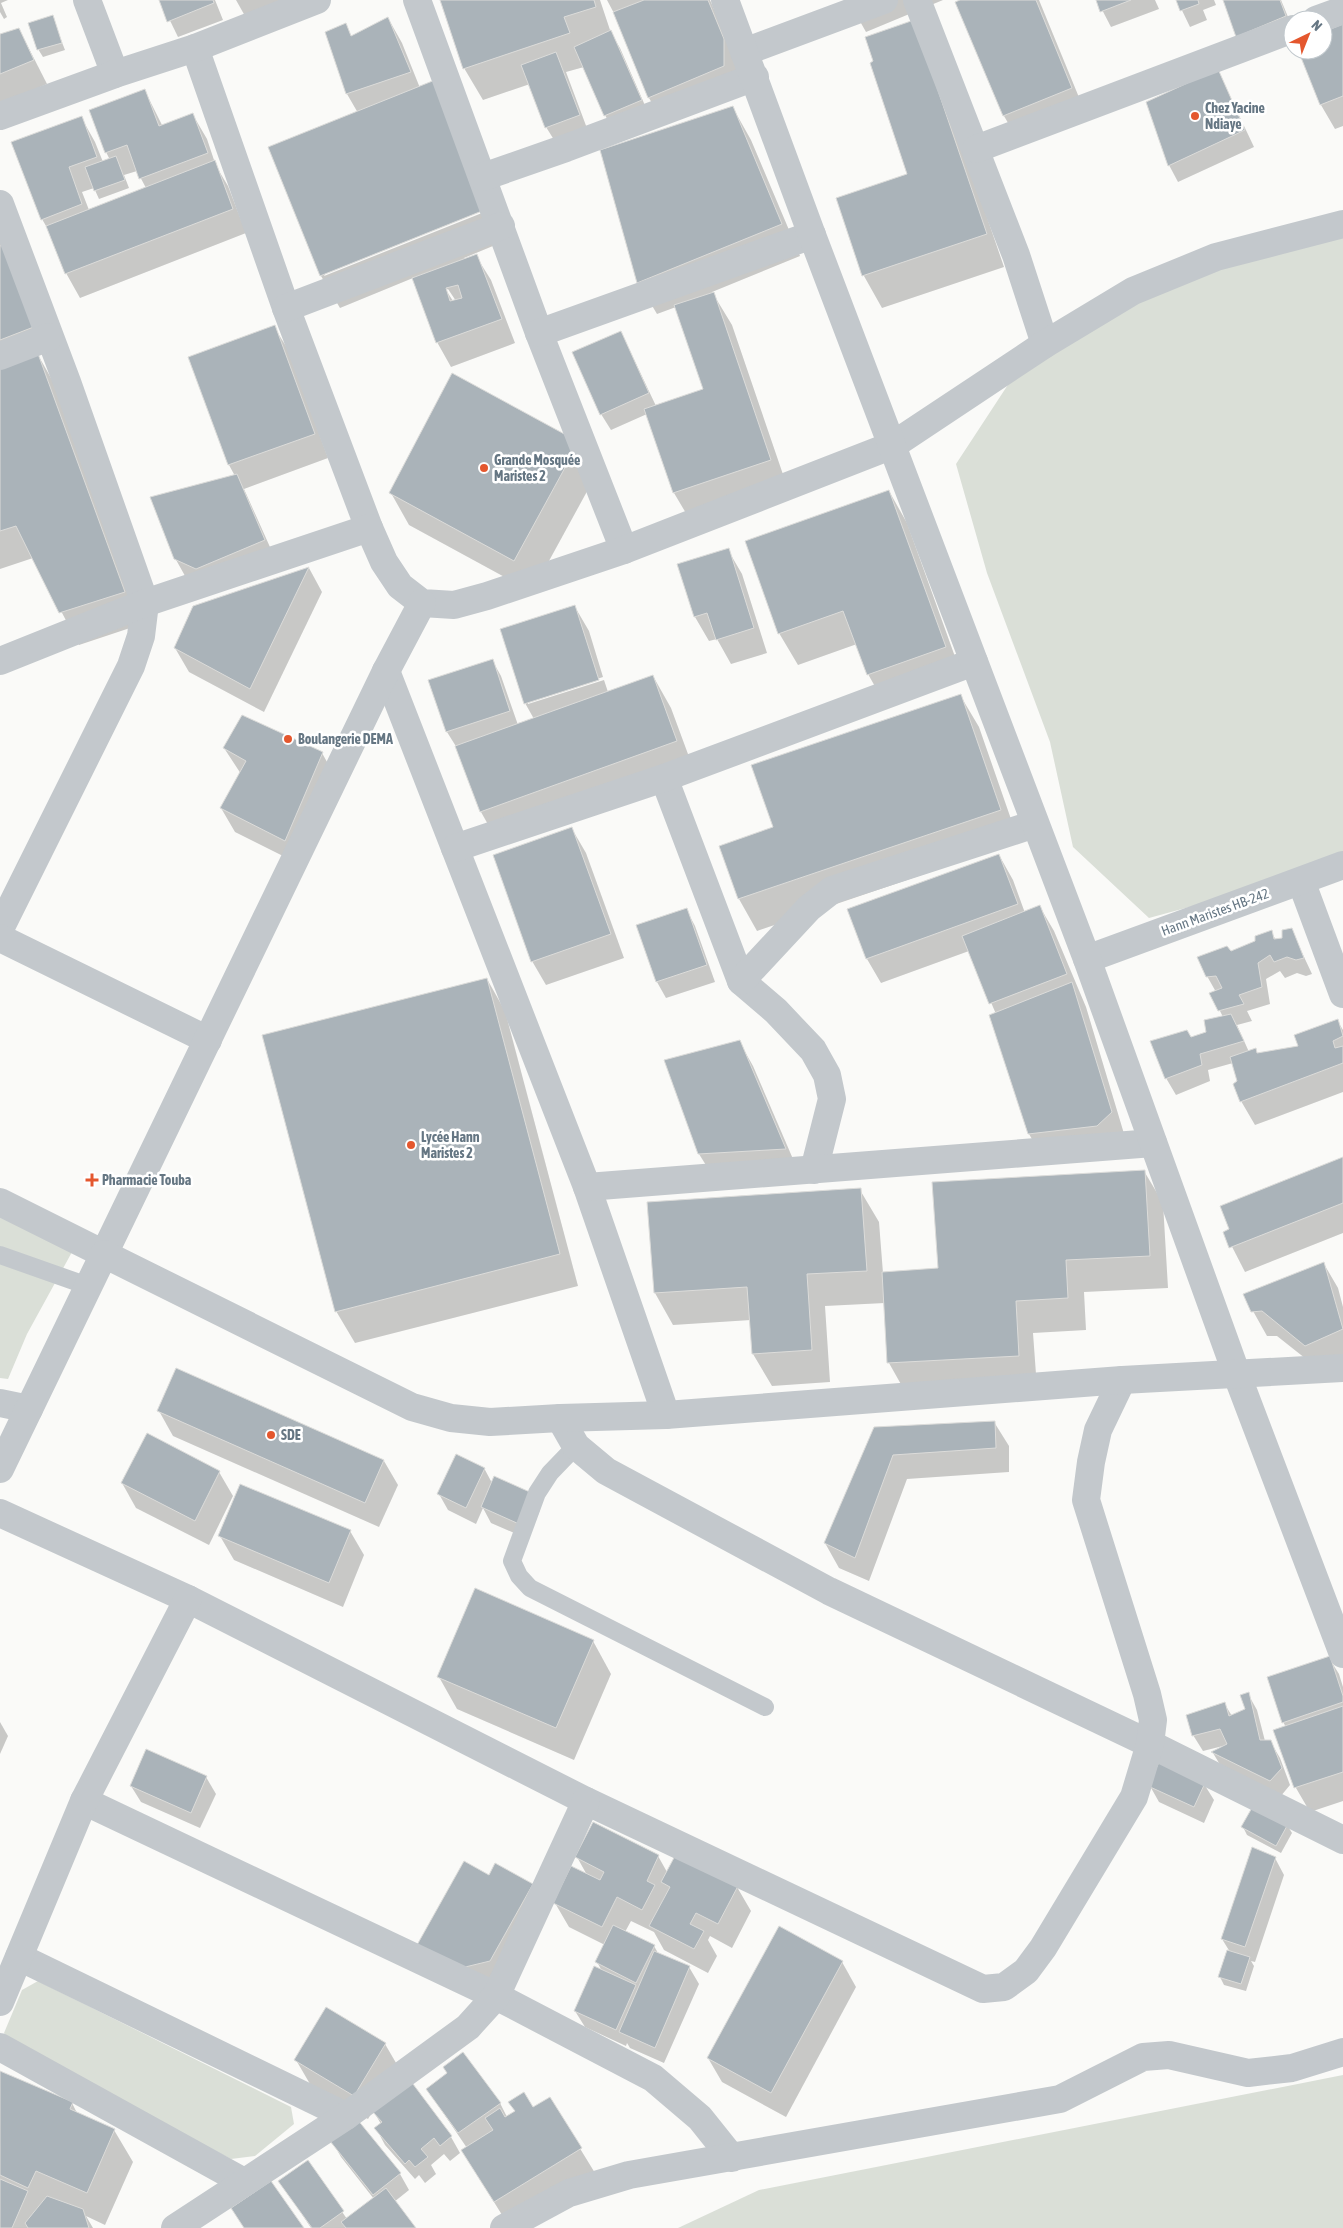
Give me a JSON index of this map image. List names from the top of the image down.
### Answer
{
  "streets": {
    "street": ["Hann Maristes HB-242"]
  },
  "places": {
    "other": [
      "Chez Yacine Ndiaye",
      "Grande Mosquée Maristes 2",
      "Boulangerie DEMA",
      "Lycée Hann Maristes 2",
      "SDE"
    ],
    "health": ["Pharmacie Touba"]
  },
  "north": "top right"
}
